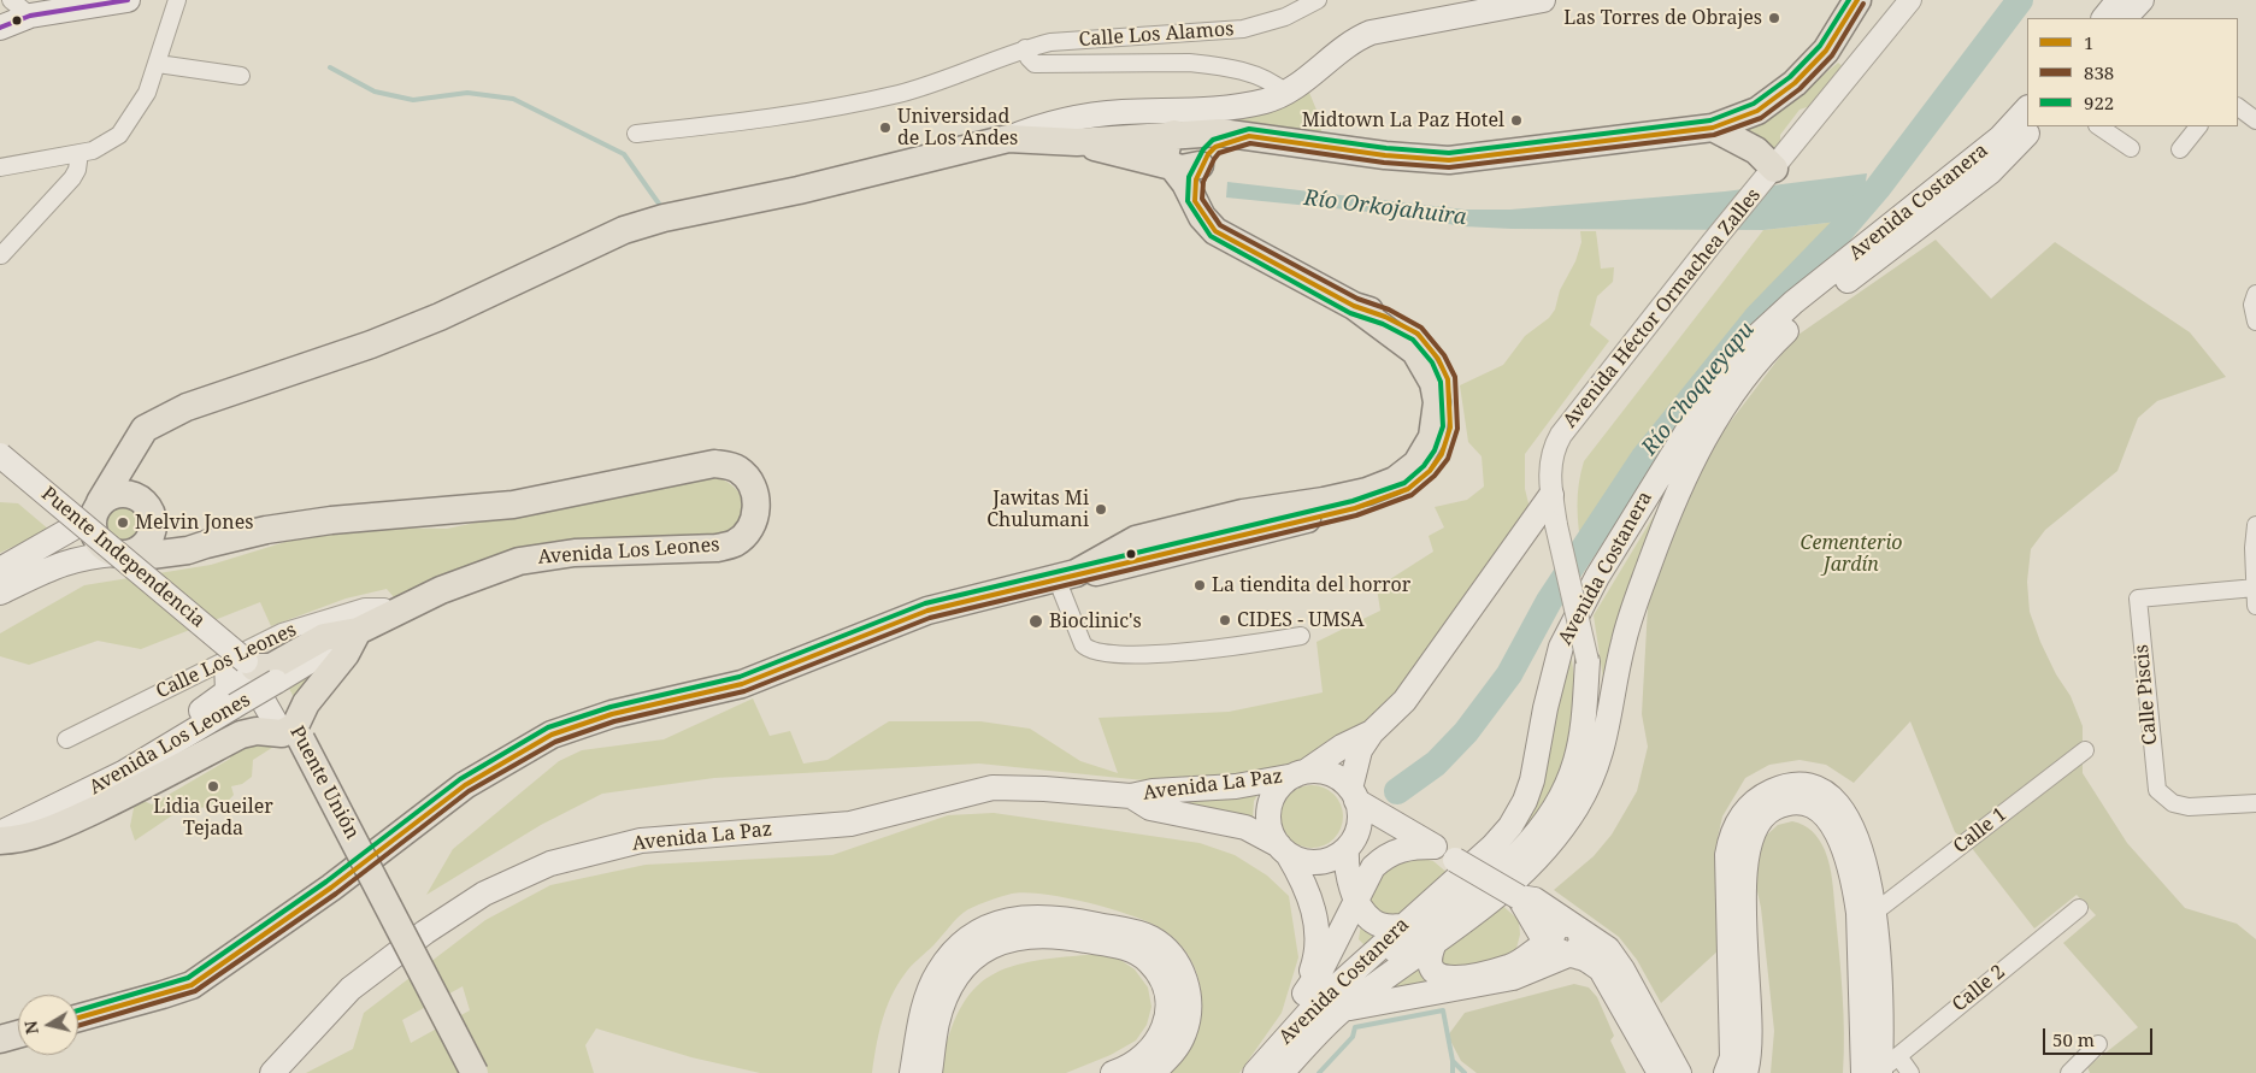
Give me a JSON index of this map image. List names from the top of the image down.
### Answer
{
  "streets": {
    "main road": [
      "Avenida Costanera",
      "Avenida Los Leones",
      "Puente Independencia",
      "Puente Unión",
      "Avenida La Paz"
    ],
    "street": [
      "Calle Los Alamos",
      "Avenida Héctor Ormachea Zalles",
      "Calle Los Leones",
      "Calle Piscis",
      "Calle 1",
      "Calle 2"
    ]
  },
  "crossings": [
    ["Avenida Los Leones", "Puente Independencia"],
    ["Avenida Los Leones", "Calle Los Leones"],
    ["Avenida Los Leones", "Puente Unión"],
    ["Puente Independencia", "Puente Unión"]
  ],
  "water": ["Río Orkojahuira", "Río Choqueyapu"],
  "parks": ["Cementerio Jardín"],
  "places": [
    "Las Torres de Obrajes",
    "Midtown La Paz Hotel",
    "Universidad de Los Andes",
    "Jawitas Mi Chulumani",
    "Melvin Jones",
    "La tiendita del horror",
    "CIDES - UMSA",
    "Bioclinic's",
    "Lidia Gueiler Tejada"
  ],
  "lines": ["transit line 1", "transit line 922", "transit line 838"],
  "legend": ["1", "838", "922"],
  "scale_bar": "50 m",
  "north": "left"
}
